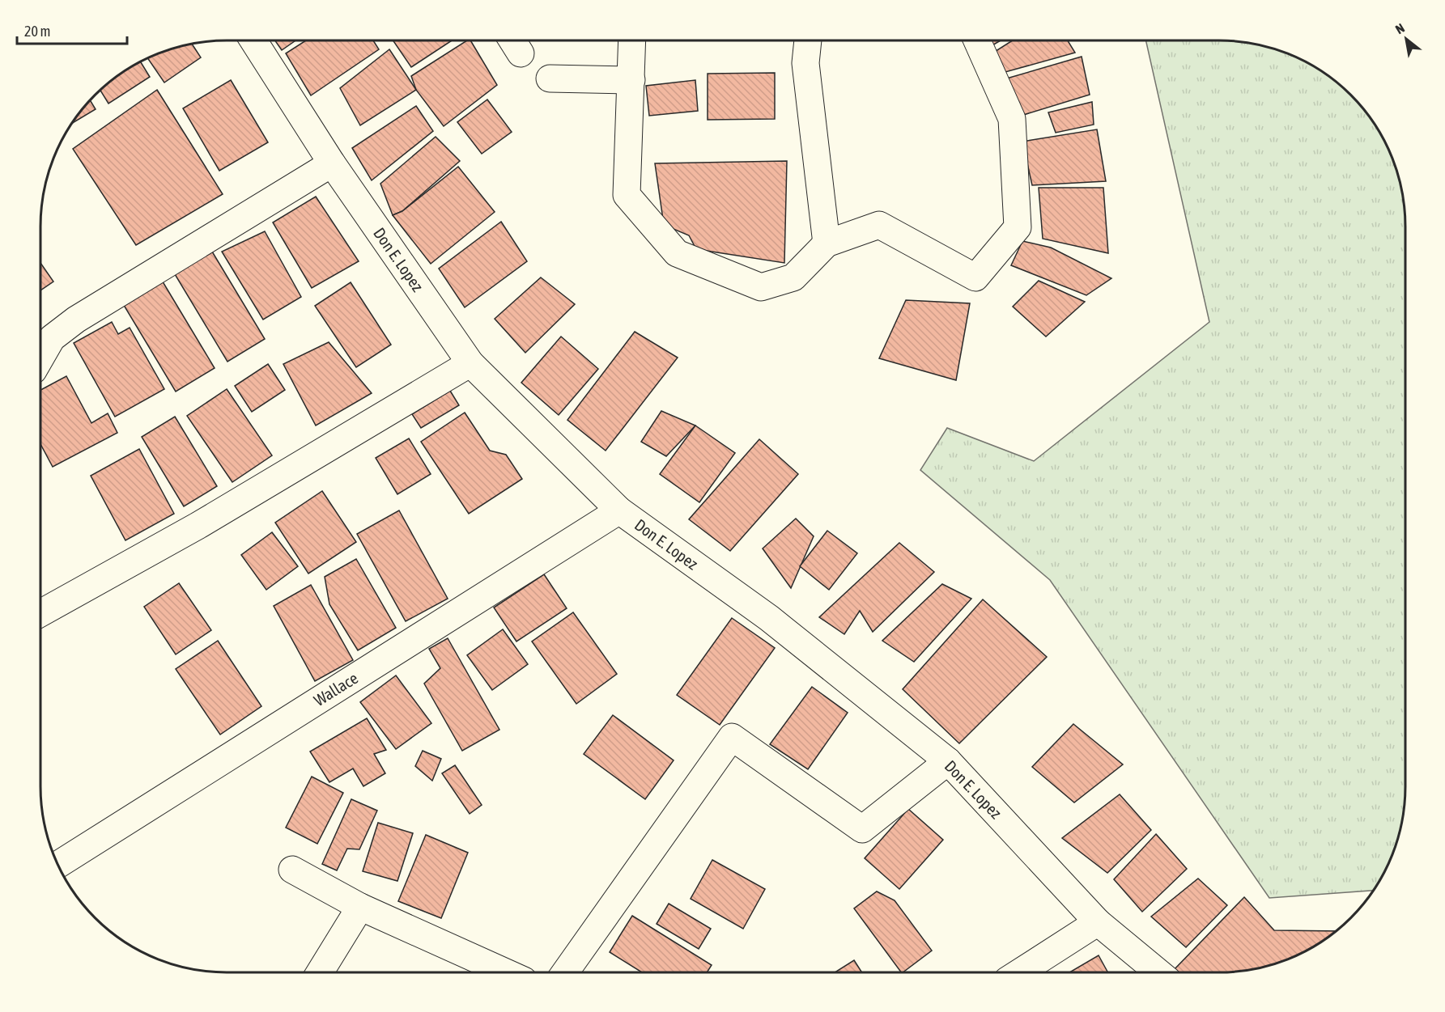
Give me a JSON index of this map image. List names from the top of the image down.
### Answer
{
  "streets": {
    "street": ["Don E. Lopez", "Wallace"]
  },
  "crossings": [
    ["Don E. Lopez", "Wallace"]
  ],
  "scale_bar": "20 m",
  "north": "top left"
}
